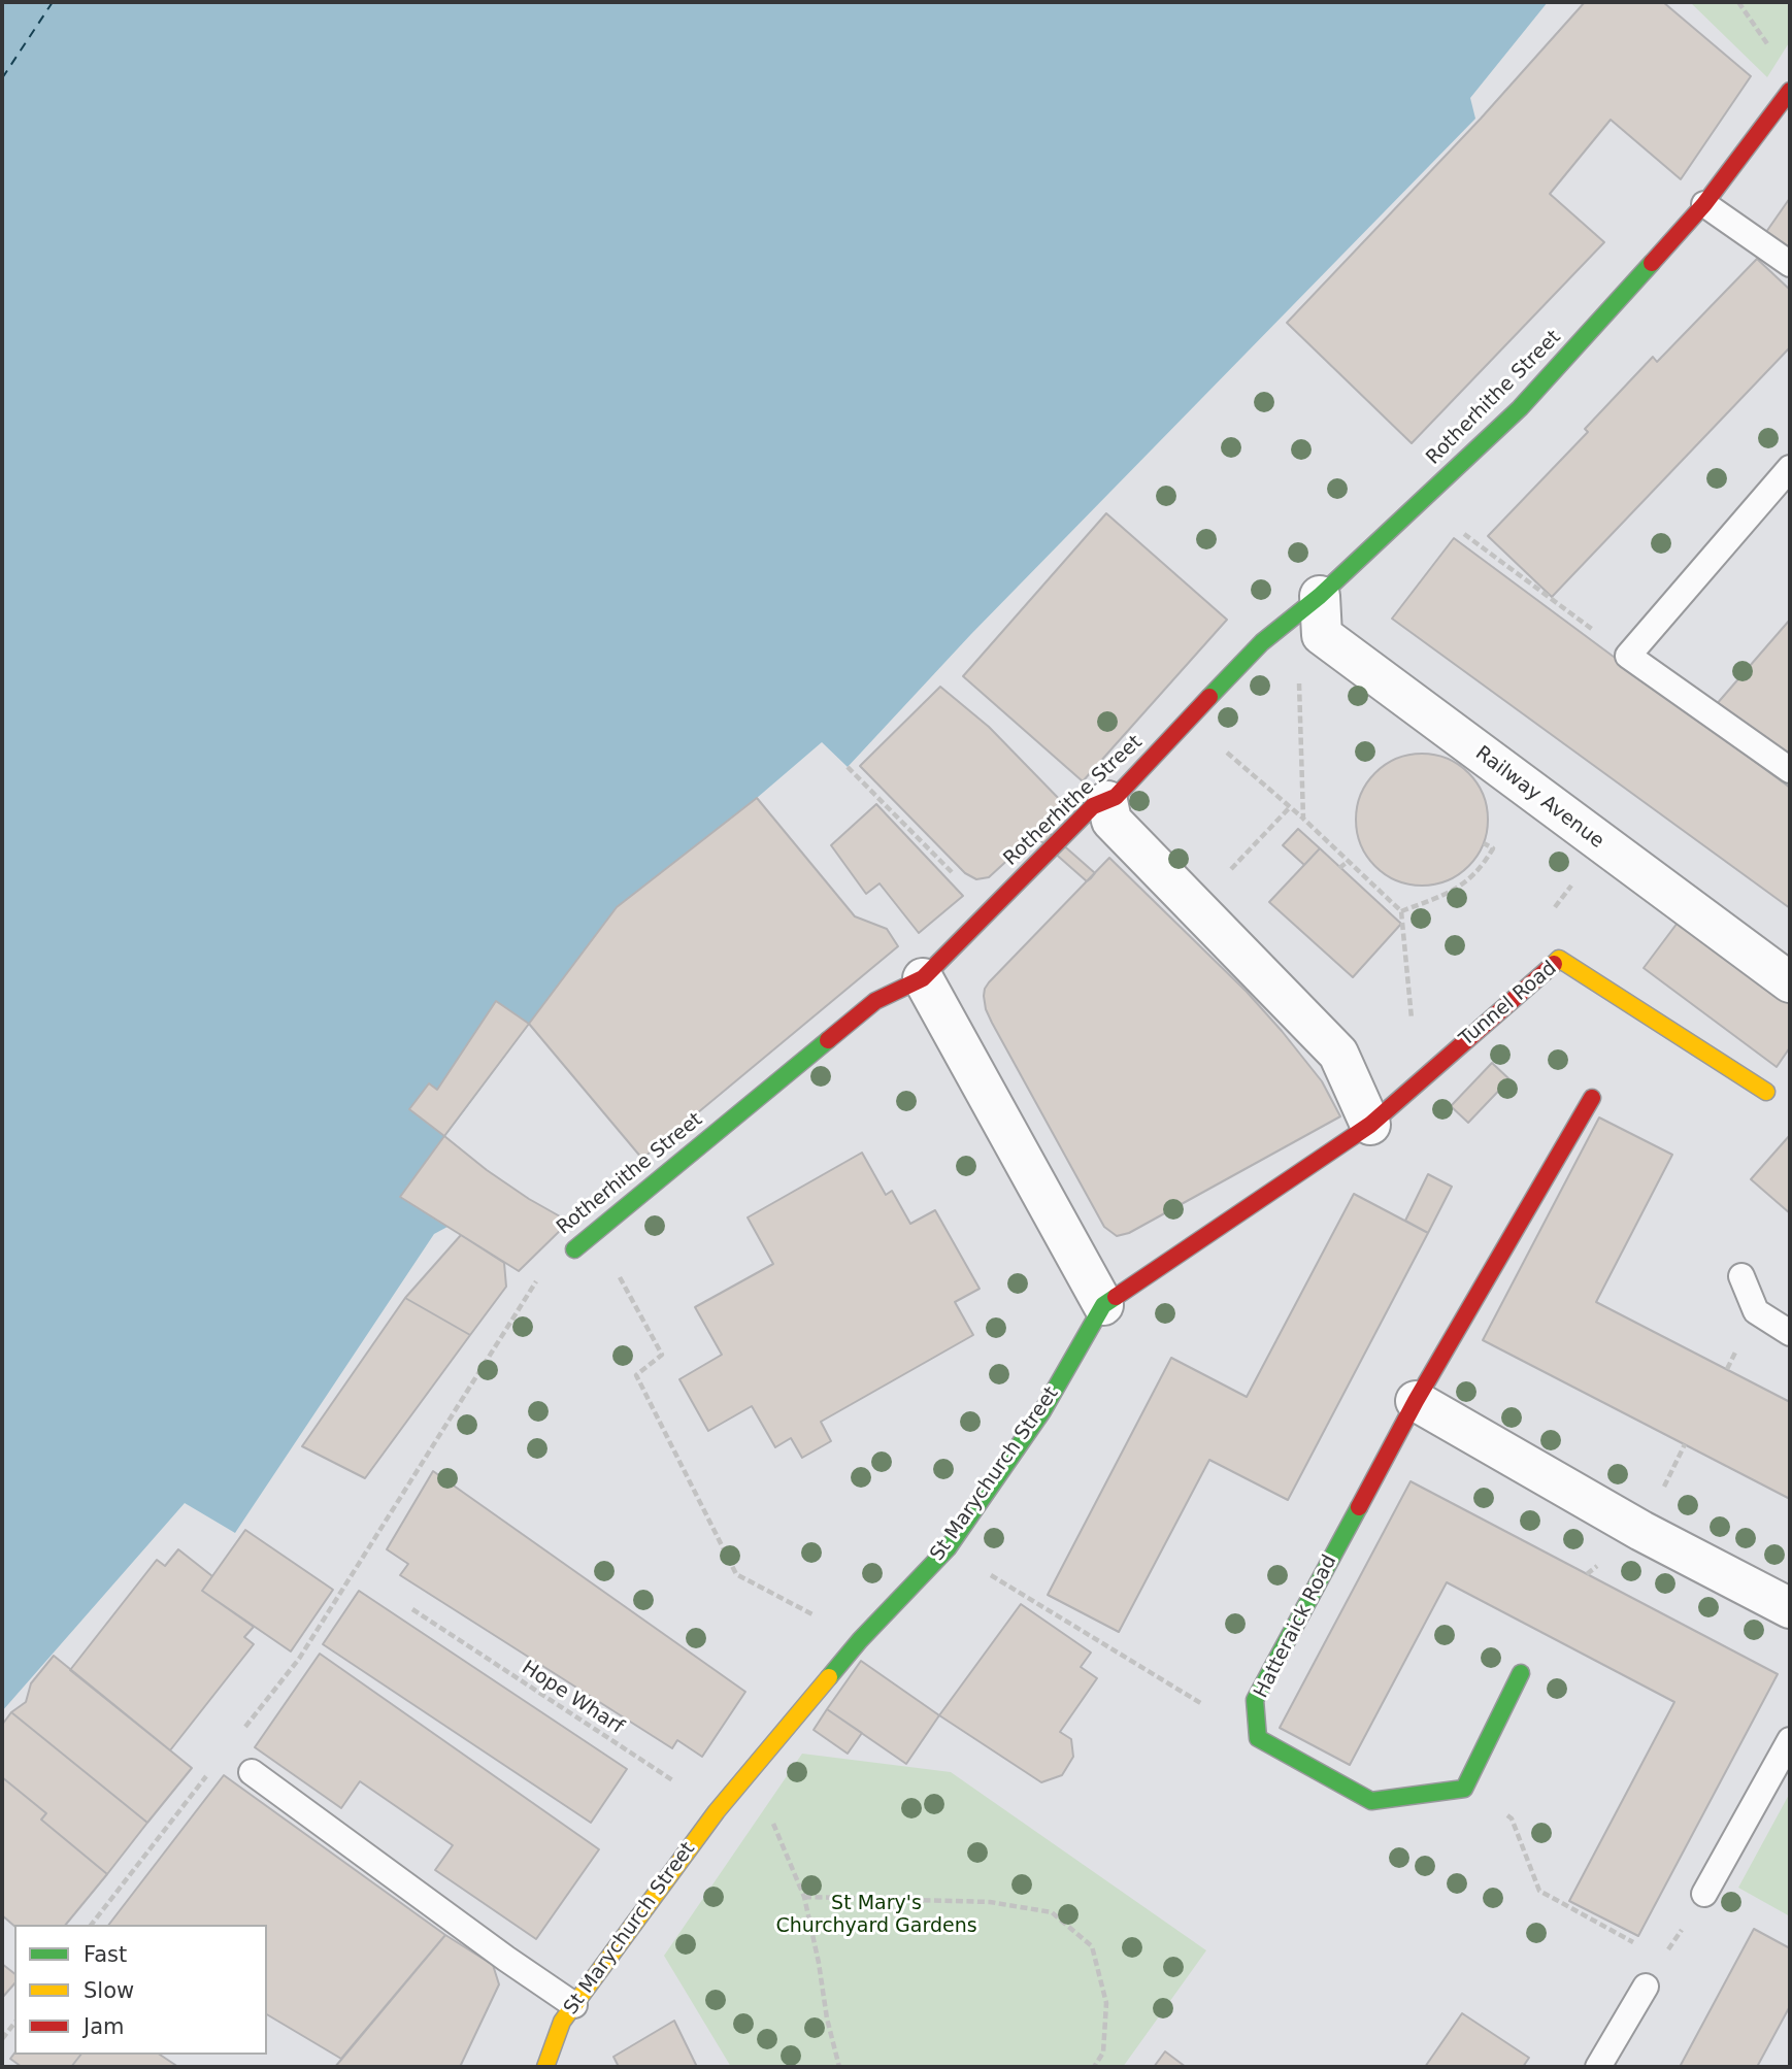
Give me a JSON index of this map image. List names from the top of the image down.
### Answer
{
  "streets": {
    "street": [
      "Rotherhithe Street",
      "Railway Avenue",
      "Tunnel Road",
      "St Marychurch Street",
      "Hatteraick Road"
    ],
    "path": ["Hope Wharf"]
  },
  "crossings": [
    ["Rotherhithe Street", "Railway Avenue"],
    ["Tunnel Road", "St Marychurch Street"],
    ["St Marychurch Street", "Hope Wharf"]
  ],
  "parks": ["St Mary's Churchyard Gardens"],
  "legend": ["Fast", "Slow", "Jam"]
}
